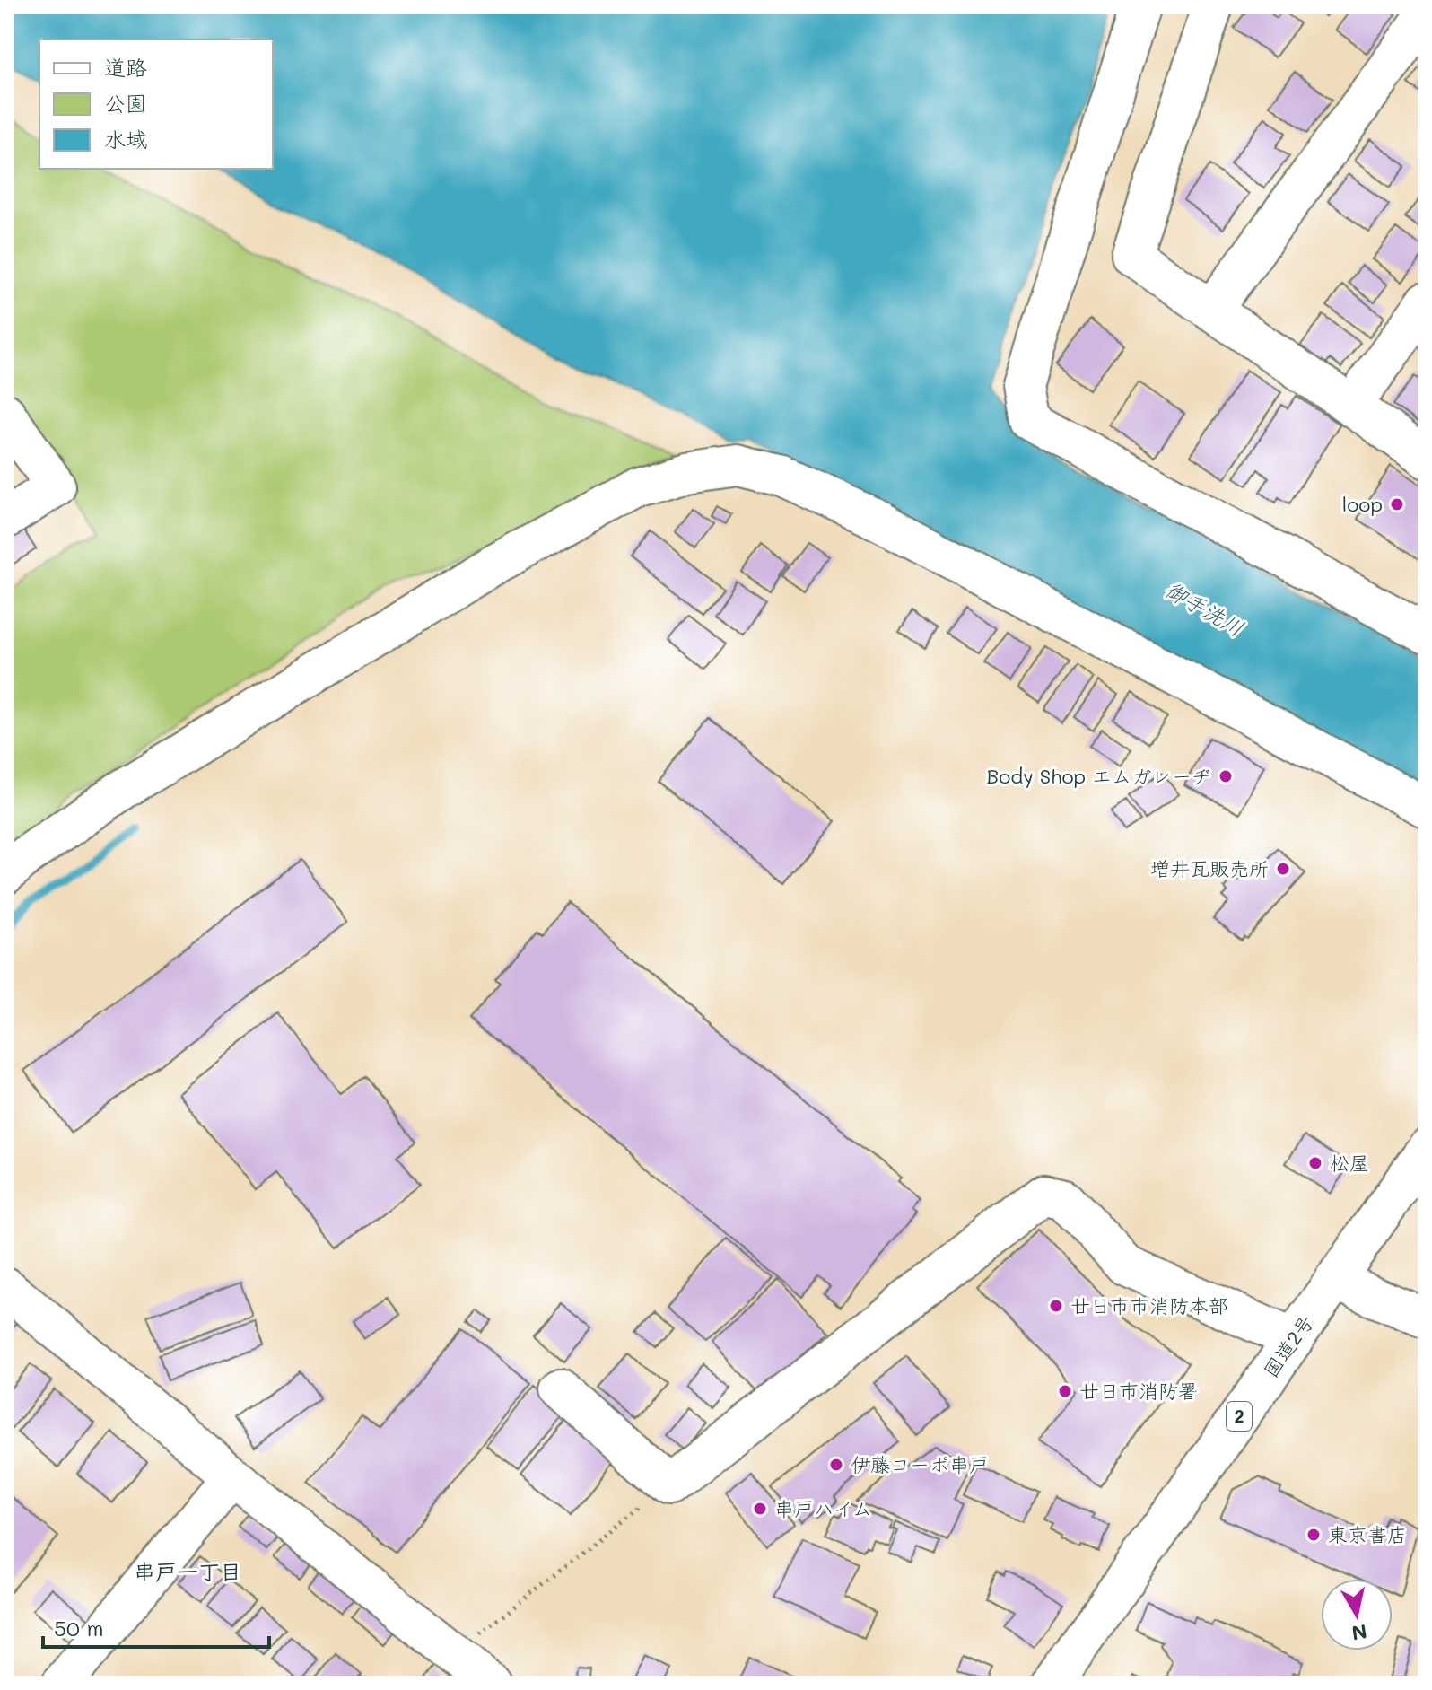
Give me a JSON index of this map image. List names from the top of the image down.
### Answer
{
  "streets": {
    "main road": ["国道2号", "2"]
  },
  "districts": ["串戸一丁目"],
  "water": ["御手洗川"],
  "places": [
    "loop",
    "Body Shop エムガレーヂ",
    "増井瓦販売所",
    "松屋",
    "廿日市市消防本部",
    "廿日市消防署",
    "伊藤コーポ串戸",
    "串戸ハイム",
    "東京書店"
  ],
  "legend": ["道路", "公園", "水域"],
  "scale_bar": "50 m",
  "north": "bottom"
}
